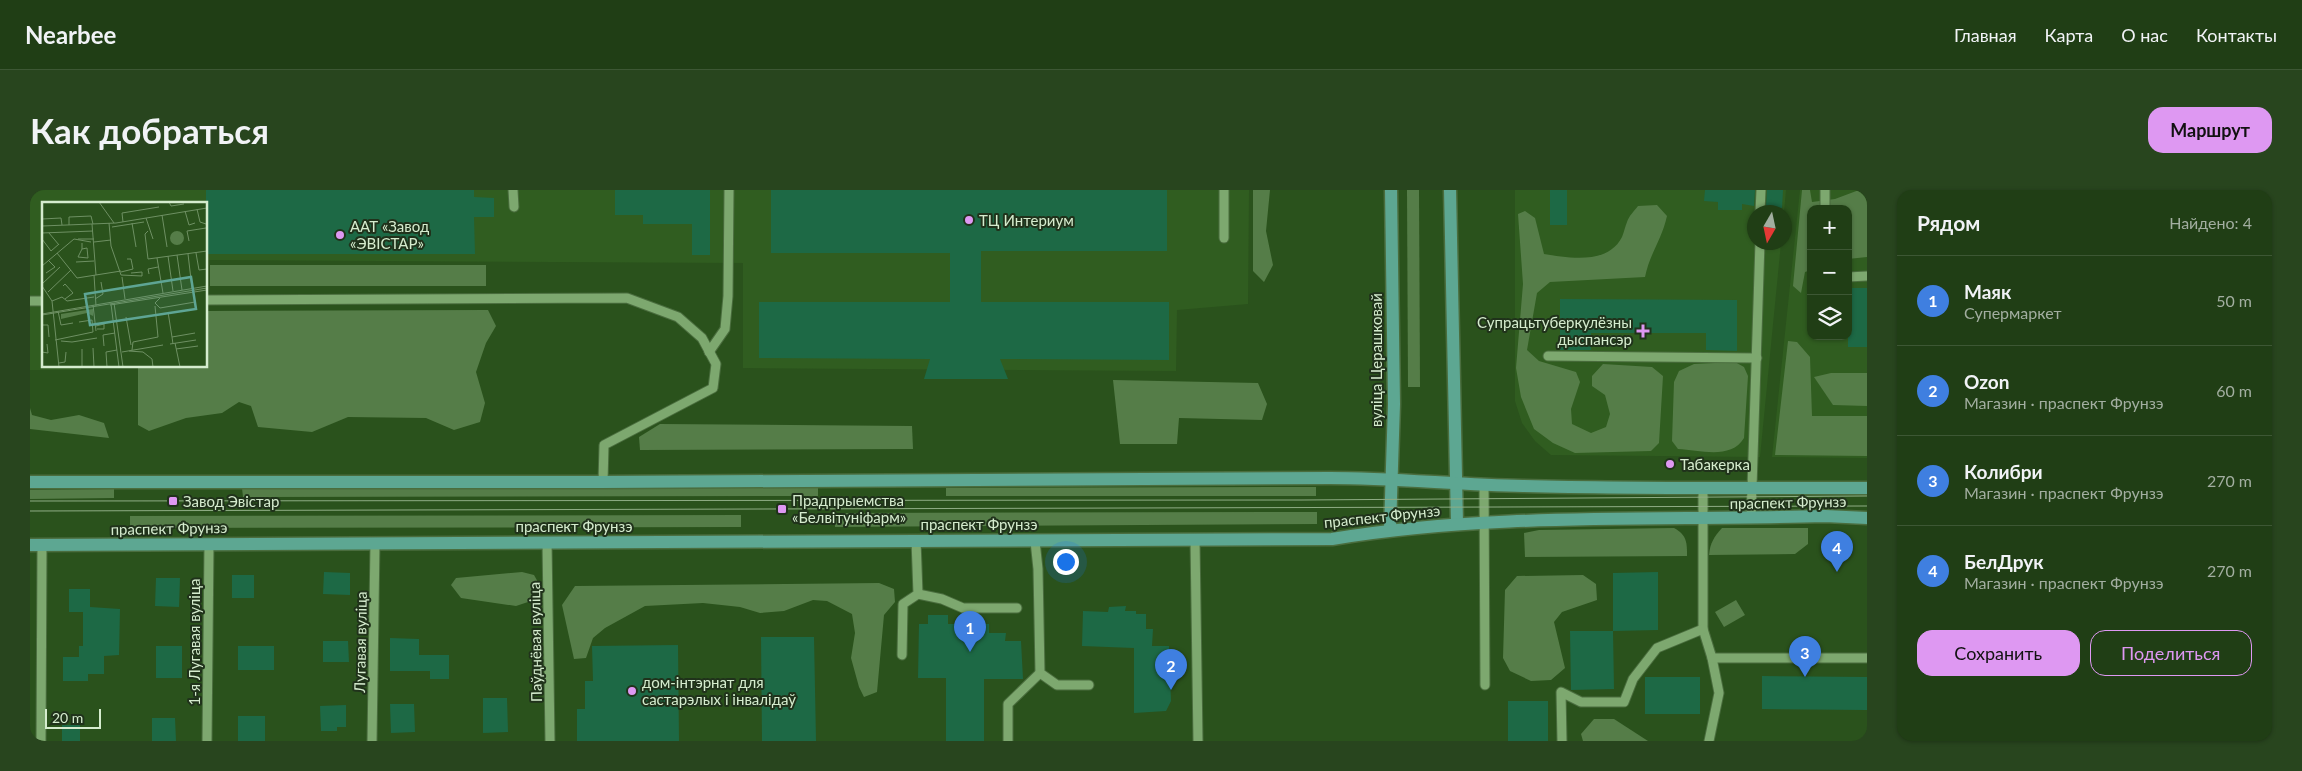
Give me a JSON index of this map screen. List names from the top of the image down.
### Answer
{
  "streets": {
    "main road": ["вуліца Церашковай", "праспект Фрунзэ"],
    "street": ["1-я Лугавая вуліца", "Лугавая вуліца", "Паўднёвая вуліца"]
  },
  "crossings": [
    ["вуліца Церашковай", "праспект Фрунзэ"],
    ["праспект Фрунзэ", "1-я Лугавая вуліца"],
    ["праспект Фрунзэ", "Лугавая вуліца"],
    ["праспект Фрунзэ", "Паўднёвая вуліца"]
  ],
  "places": {
    "other": [
      "ТЦ Интериум",
      "ААТ «Завод «ЭВІСТАР»",
      "Табакерка",
      "дом-інтэрнат для састарэлых і інвалідаў"
    ],
    "health": ["Супрацьтуберкулёзны дыспансэр"],
    "transit": ["Завод Эвістар", "Прадпрыемства «Белвітуніфарм»"]
  },
  "scale_bar": "20 m",
  "north": "bottom",
  "page": {
    "header": "Nearbee",
    "nav": [
      "Главная",
      "Карта",
      "О нас",
      "Контакты"
    ],
    "buttons": [
      "Маршрут",
      ["Сохранить", "Поделиться"]
    ],
    "title": "Как добраться",
    "heading": ["Рядом", "Найдено: 4"],
    "map_buttons": ["+", "−"],
    "list": [
      {
        "mark": "1",
        "name": "Маяк",
        "note": "Супермаркет",
        "value": "50 m"
      },
      {
        "mark": "2",
        "name": "Ozon",
        "note": "Магазин · праспект Фрунзэ",
        "value": "60 m"
      },
      {
        "mark": "3",
        "name": "Колибри",
        "note": "Магазин · праспект Фрунзэ",
        "value": "270 m"
      },
      {
        "mark": "4",
        "name": "БелДрук",
        "note": "Магазин · праспект Фрунзэ",
        "value": "270 m"
      }
    ],
    "pins": [
      "4",
      "1",
      "3",
      "2"
    ],
    "scale": "20 m"
  }
}
